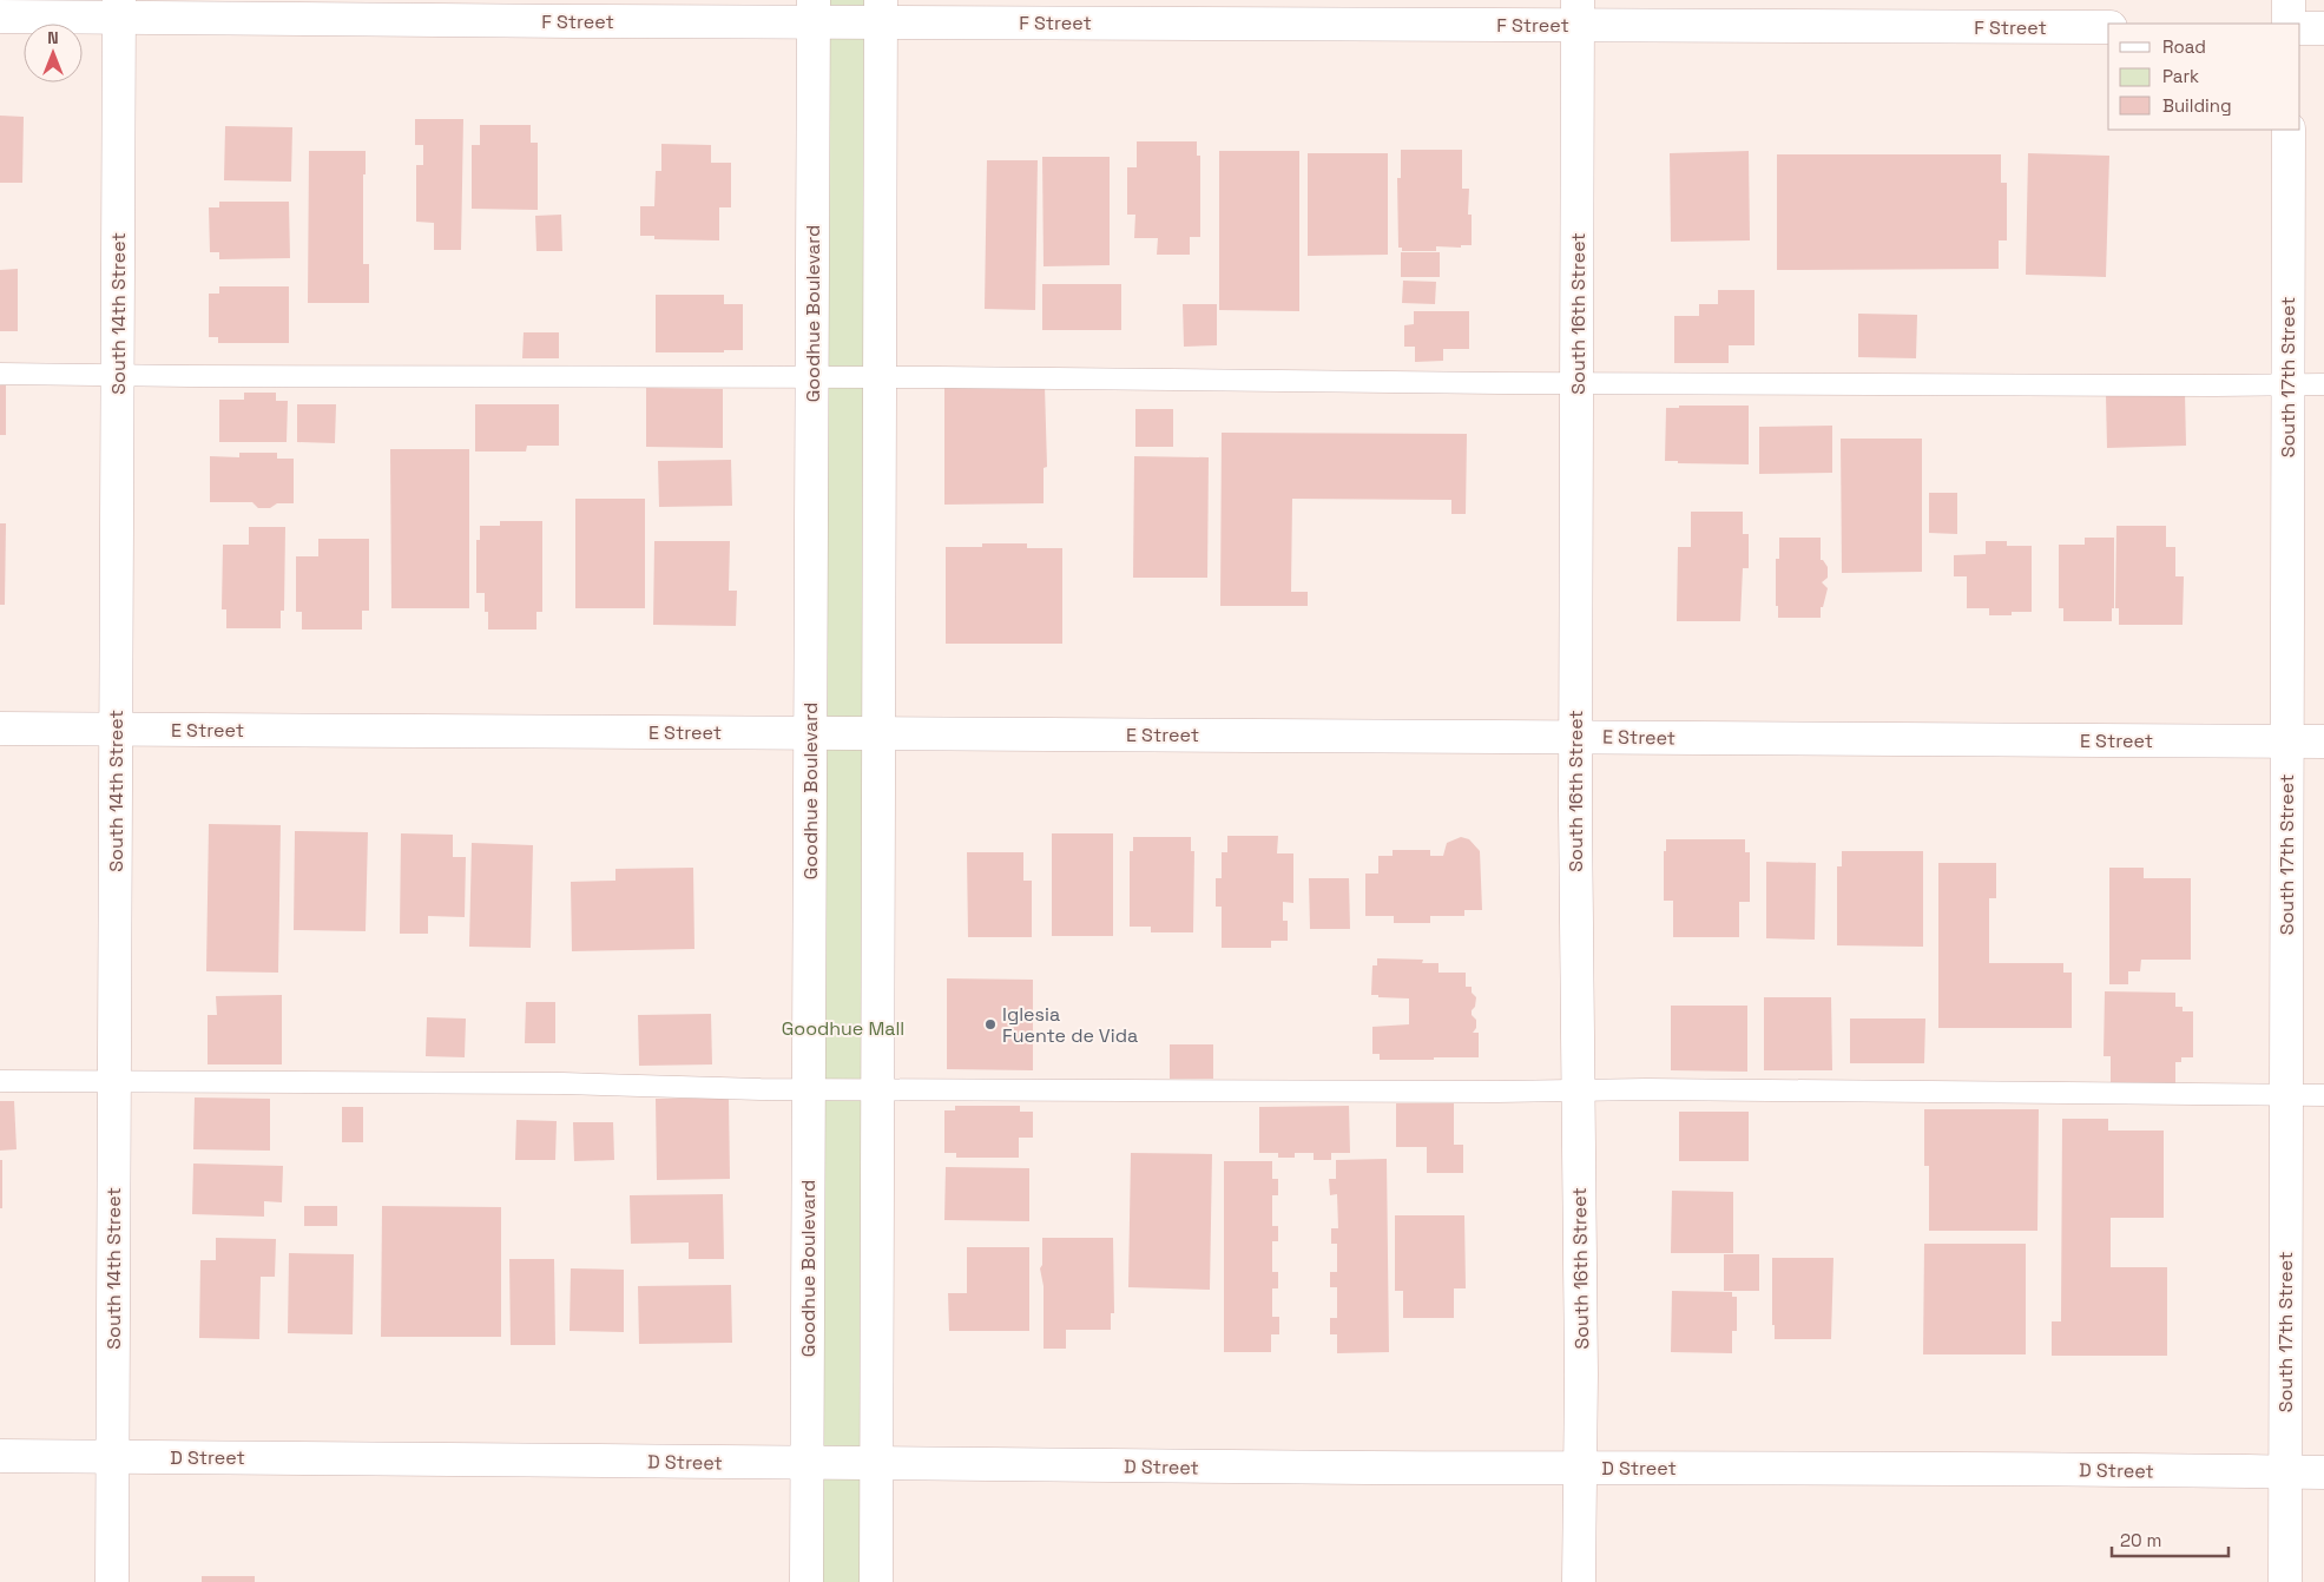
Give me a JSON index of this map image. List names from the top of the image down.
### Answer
{
  "streets": {
    "street": [
      "F Street",
      "South 14th Street",
      "Goodhue Boulevard",
      "South 16th Street",
      "South 17th Street",
      "E Street",
      "D Street"
    ]
  },
  "crossings": [
    ["F Street", "South 14th Street"],
    ["F Street", "Goodhue Boulevard"],
    ["F Street", "South 16th Street"],
    ["South 14th Street", "E Street"],
    ["South 14th Street", "D Street"],
    ["Goodhue Boulevard", "E Street"],
    ["Goodhue Boulevard", "D Street"],
    ["South 16th Street", "E Street"],
    ["South 16th Street", "D Street"],
    ["South 17th Street", "E Street"],
    ["South 17th Street", "D Street"]
  ],
  "parks": ["Goodhue Mall"],
  "places": ["Iglesia Fuente de Vida"],
  "legend": ["Road", "Park", "Building"],
  "scale_bar": "20 m",
  "north": "top"
}
